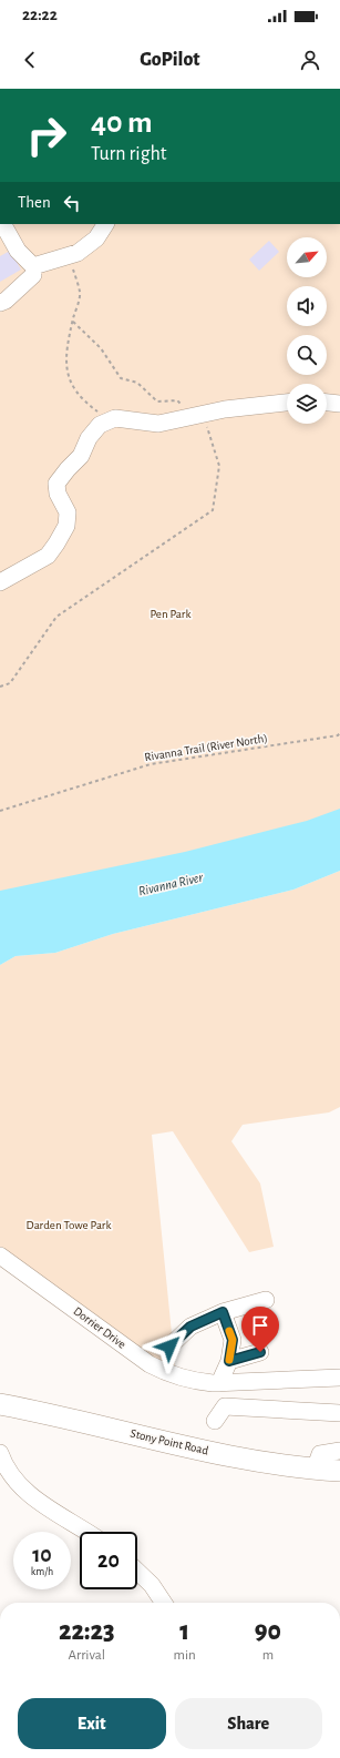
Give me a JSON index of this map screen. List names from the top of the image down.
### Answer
{
  "streets": {
    "main road": ["Stony Point Road"],
    "street": ["Dorrier Drive"],
    "path": ["Rivanna Trail (River North)"]
  },
  "water": ["Rivanna River"],
  "parks": ["Pen Park", "Darden Towe Park"],
  "north": "top right",
  "page": {
    "status": "22:22",
    "header": "GoPilot",
    "turn": ["40 m", "Turn right"],
    "then": "Then",
    "speed": "10 km/h",
    "limit": "20",
    "eta": [
      "22:23",
      "Arrival",
      "1",
      "min",
      "90",
      "m"
    ],
    "buttons": ["Exit", "Share"]
  }
}
